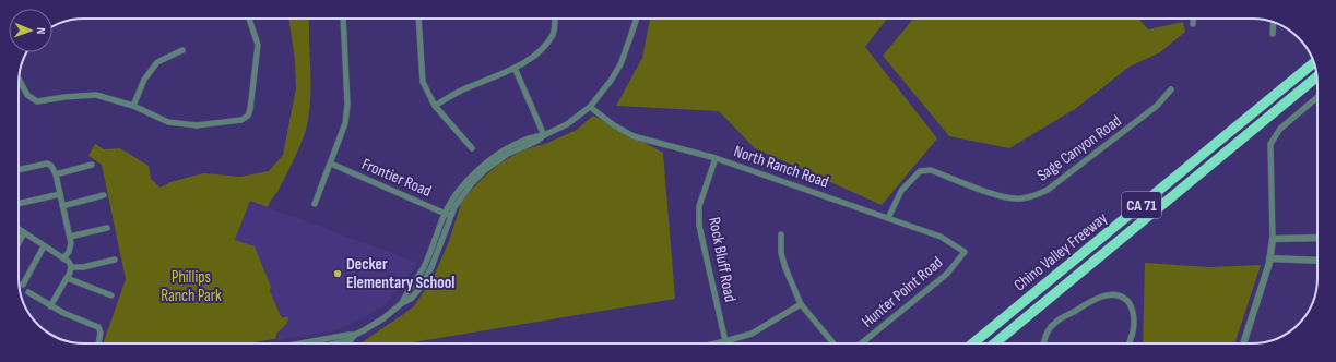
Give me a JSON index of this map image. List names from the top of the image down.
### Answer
{
  "streets": {
    "highway": ["CA 71", "Chino Valley Freeway"],
    "street": [
      "Sage Canyon Road",
      "North Ranch Road",
      "Frontier Road",
      "Rock Bluff Road",
      "Hunter Point Road"
    ]
  },
  "crossings": [
    ["Sage Canyon Road", "North Ranch Road"],
    ["North Ranch Road", "Rock Bluff Road"],
    ["North Ranch Road", "Hunter Point Road"]
  ],
  "parks": ["Phillips Ranch Park"],
  "places": ["Decker Elementary School"],
  "north": "right"
}
